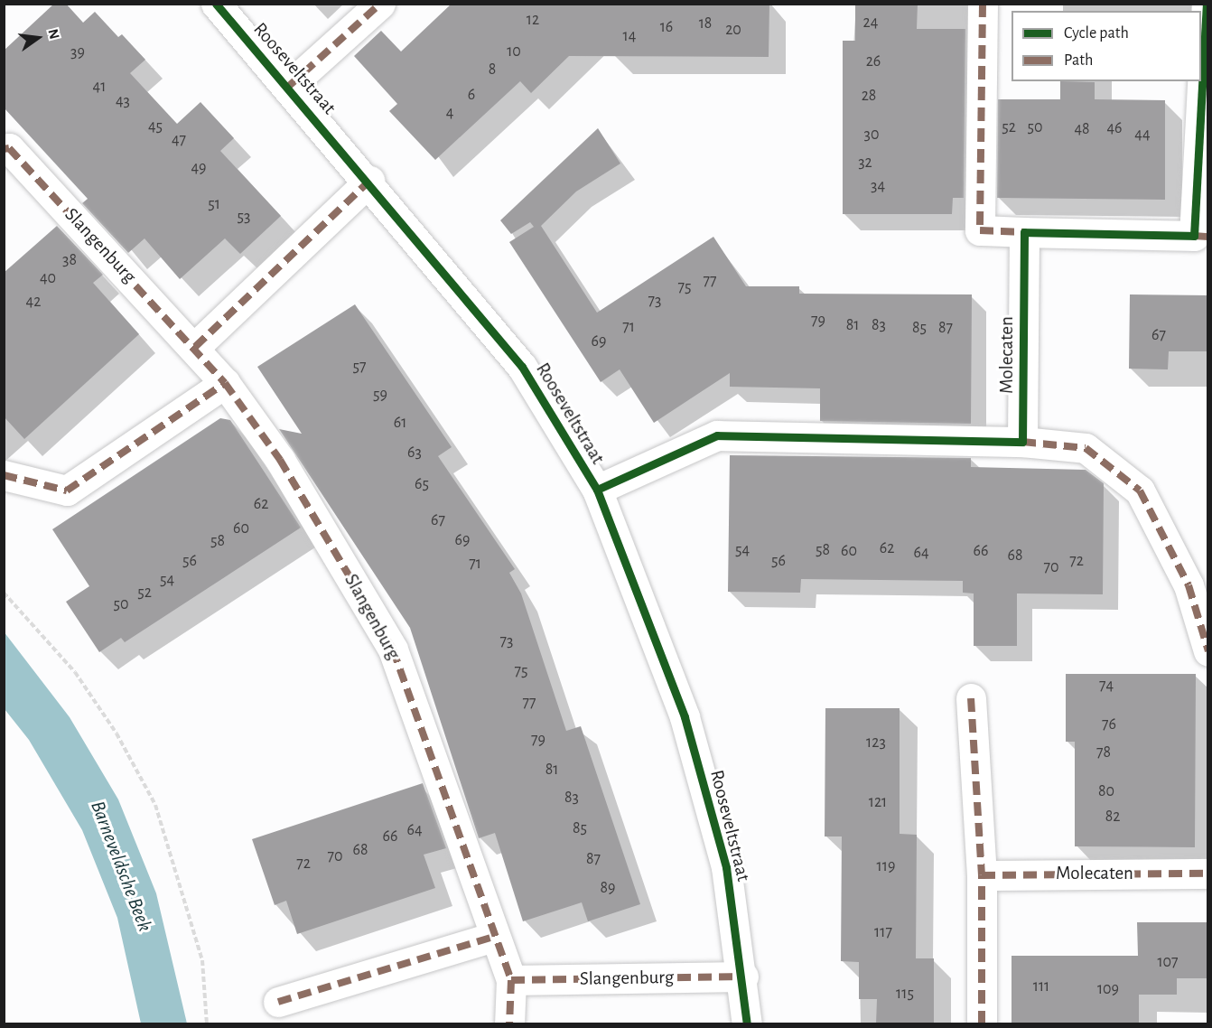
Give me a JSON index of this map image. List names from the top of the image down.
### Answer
{
  "streets": {
    "street": ["Rooseveltstraat", "Slangenburg", "Molecaten"]
  },
  "crossings": [
    ["Rooseveltstraat", "Slangenburg"]
  ],
  "water": ["Barneveldsche Beek"],
  "house_numbers": [
    "12",
    "24",
    "18",
    "16",
    "20",
    "14",
    "10",
    "39",
    "26",
    "8",
    "41",
    "6",
    "28",
    "43",
    "4",
    "45",
    "52",
    "50",
    "46",
    "48",
    "30",
    "44",
    "47",
    "32",
    "49",
    "34",
    "51",
    "53",
    "38",
    "40",
    "77",
    "75",
    "73",
    "42",
    "79",
    "81",
    "83",
    "71",
    "85",
    "87",
    "67",
    "69",
    "57",
    "59",
    "61",
    "63",
    "65",
    "62",
    "67",
    "60",
    "69",
    "58",
    "62",
    "54",
    "58",
    "60",
    "66",
    "64",
    "68",
    "56",
    "56",
    "72",
    "71",
    "70",
    "54",
    "52",
    "50",
    "73",
    "75",
    "74",
    "77",
    "76",
    "79",
    "123",
    "78",
    "81",
    "80",
    "83",
    "121",
    "82",
    "85",
    "64",
    "66",
    "68",
    "70",
    "87",
    "72",
    "119",
    "89",
    "117",
    "107",
    "111",
    "109",
    "115"
  ],
  "legend": ["Cycle path", "Path"],
  "north": "right"
}
